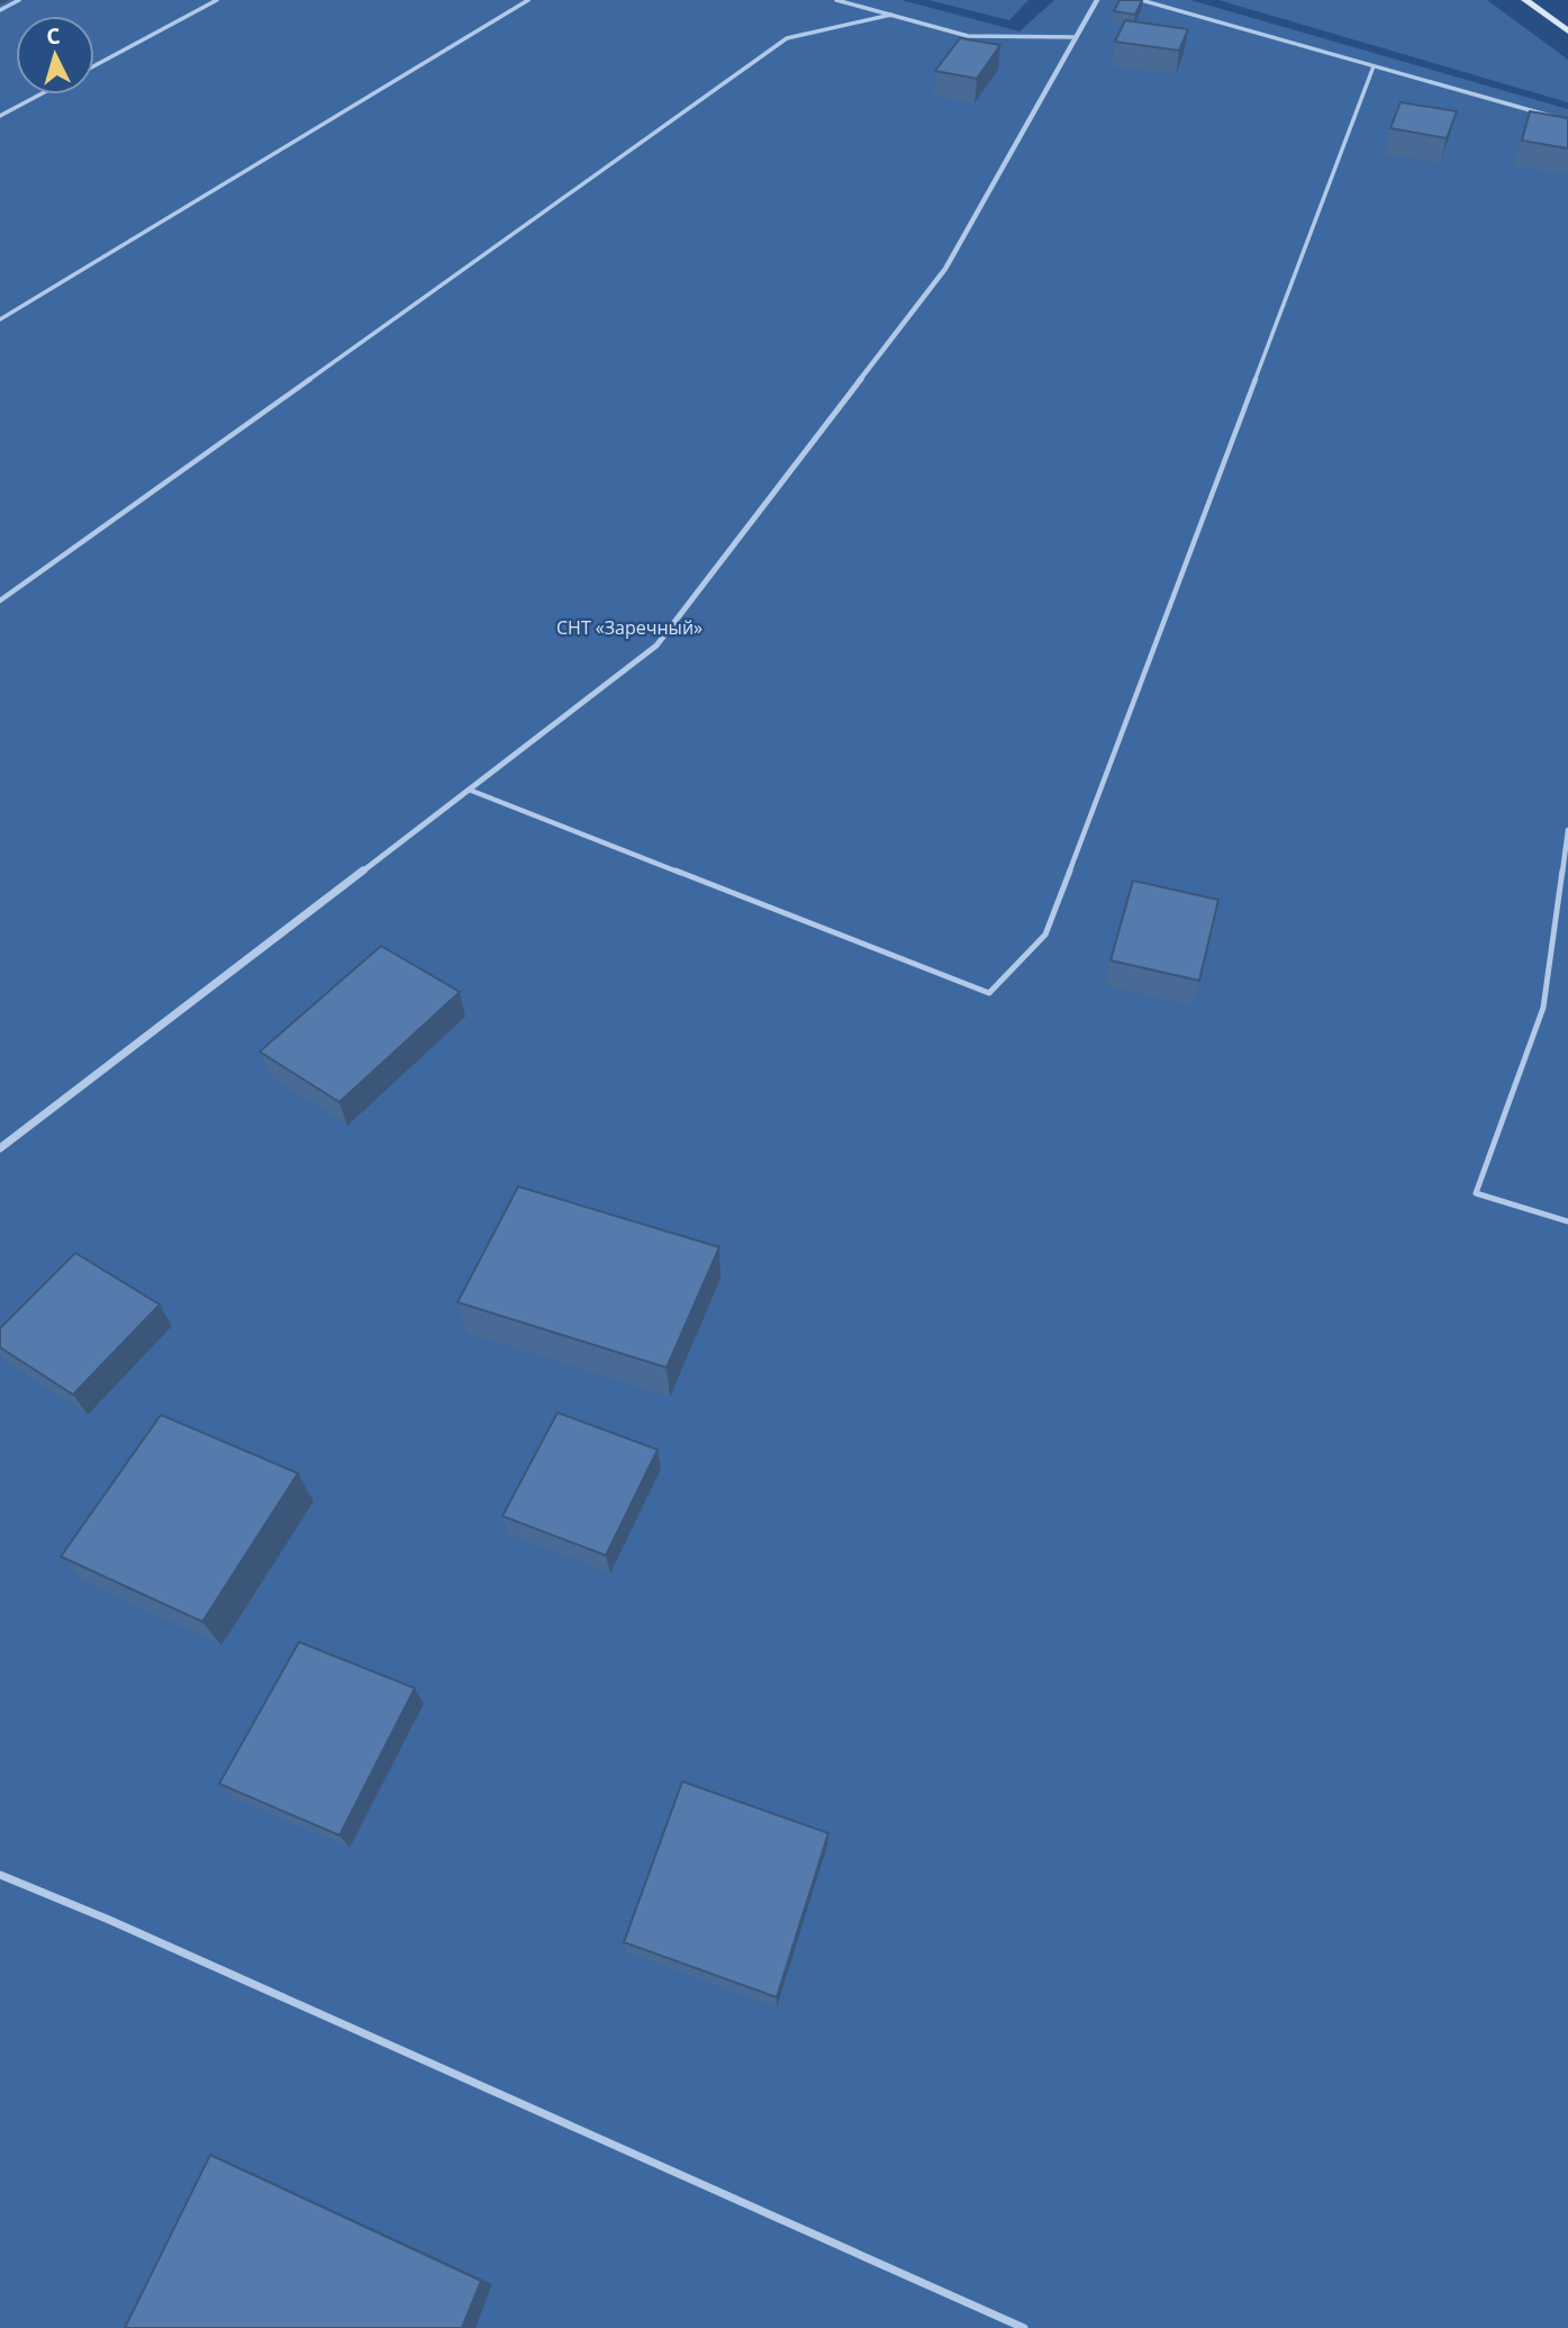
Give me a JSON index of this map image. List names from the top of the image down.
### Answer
{
  "parks": ["СНТ «Заречный»"],
  "north": "top"
}
